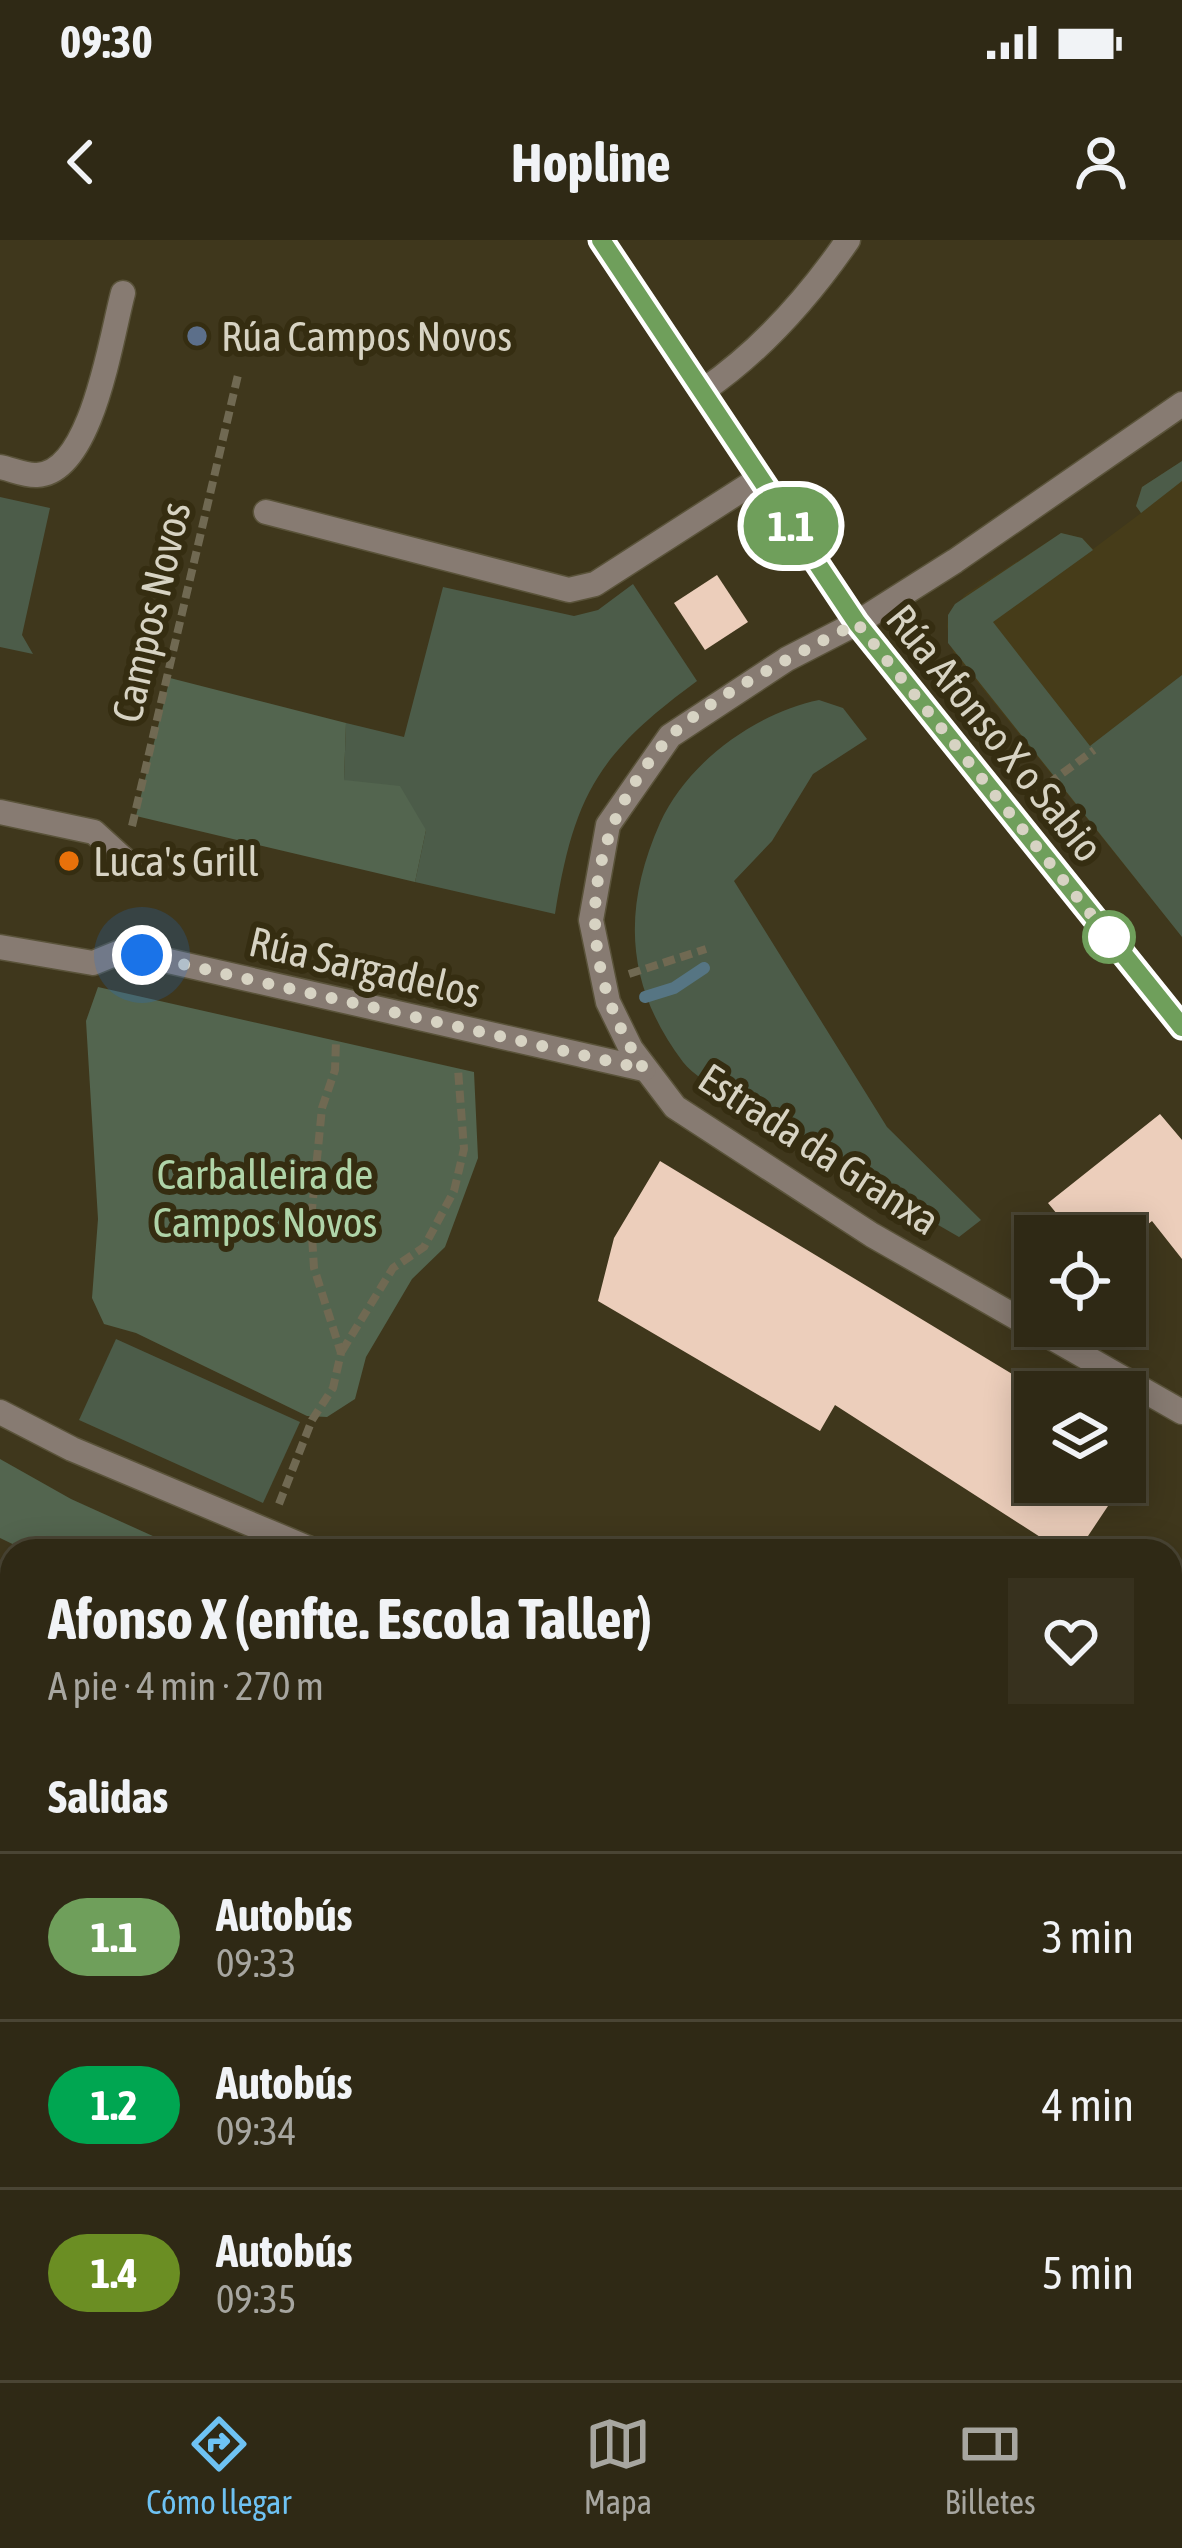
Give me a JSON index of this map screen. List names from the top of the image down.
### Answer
{
  "streets": {
    "street": ["Rúa Afonso X o Sabio", "Rúa Sargadelos", "Estrada da Granxa"],
    "path": ["Campos Novos"]
  },
  "crossings": [
    ["Rúa Afonso X o Sabio", "Estrada da Granxa"],
    ["Rúa Sargadelos", "Estrada da Granxa"]
  ],
  "parks": ["Carballeira de Campos Novos"],
  "places": ["Rúa Campos Novos", "Luca's Grill"],
  "lines": ["bus line 1.1"],
  "page": {
    "status": "09:30",
    "header": "Hopline",
    "on_map": "1.1",
    "heading": [
      ["Afonso X (enfte. Escola Taller)", "A pie · 4 min · 270 m"],
      "Salidas"
    ],
    "list": [
      {
        "mark": "1.1",
        "name": "Autobús",
        "note": "09:33",
        "value": "3 min"
      },
      {
        "mark": "1.2",
        "name": "Autobús",
        "note": "09:34",
        "value": "4 min"
      },
      {
        "mark": "1.4",
        "name": "Autobús",
        "note": "09:35",
        "value": "5 min"
      }
    ],
    "tabs": ["Cómo llegar", "Mapa", "Billetes"]
  }
}
